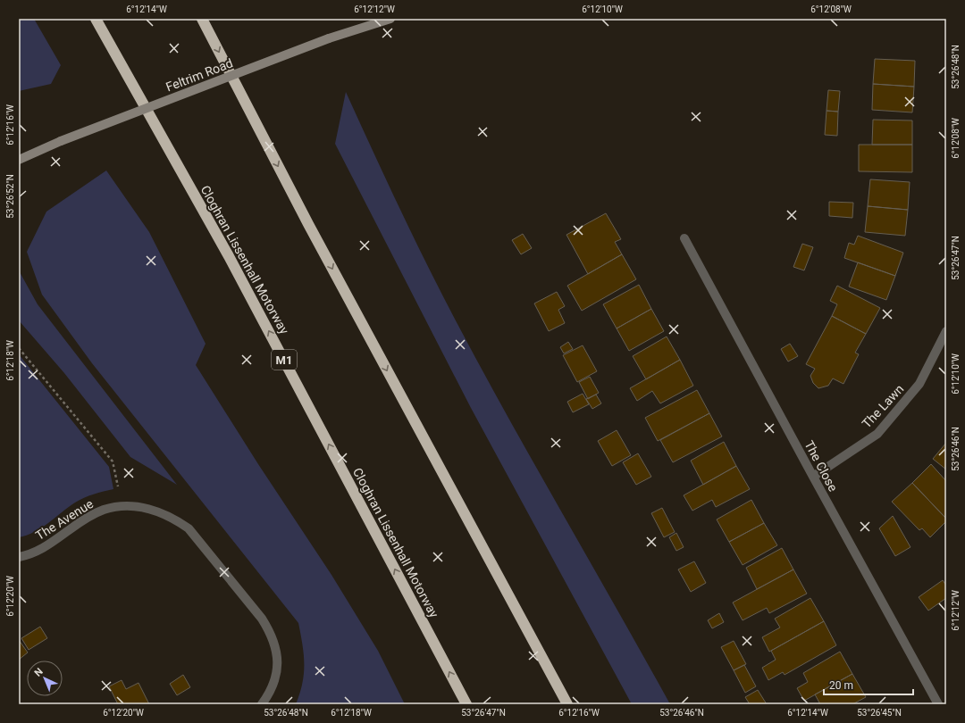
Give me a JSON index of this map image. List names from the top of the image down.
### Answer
{
  "streets": {
    "highway": ["Cloghran Lissenhall Motorway", "M1"],
    "street": [
      "Feltrim Road",
      "The Lawn",
      "The Close",
      "The Avenue"
    ]
  },
  "crossings": [
    ["The Lawn", "The Close"]
  ],
  "scale_bar": "20 m",
  "north": "top left",
  "coordinates": [
    "6°12'14\"W",
    "6°12'12\"W",
    "6°12'10\"W",
    "6°12'08\"W",
    "53°26'48\"N",
    "6°12'16\"W",
    "53°26'52\"N",
    "53°26'47\"N",
    "6°12'18\"W",
    "53°26'46\"N",
    "6°12'20\"W",
    "53°26'45\"N"
  ]
}
